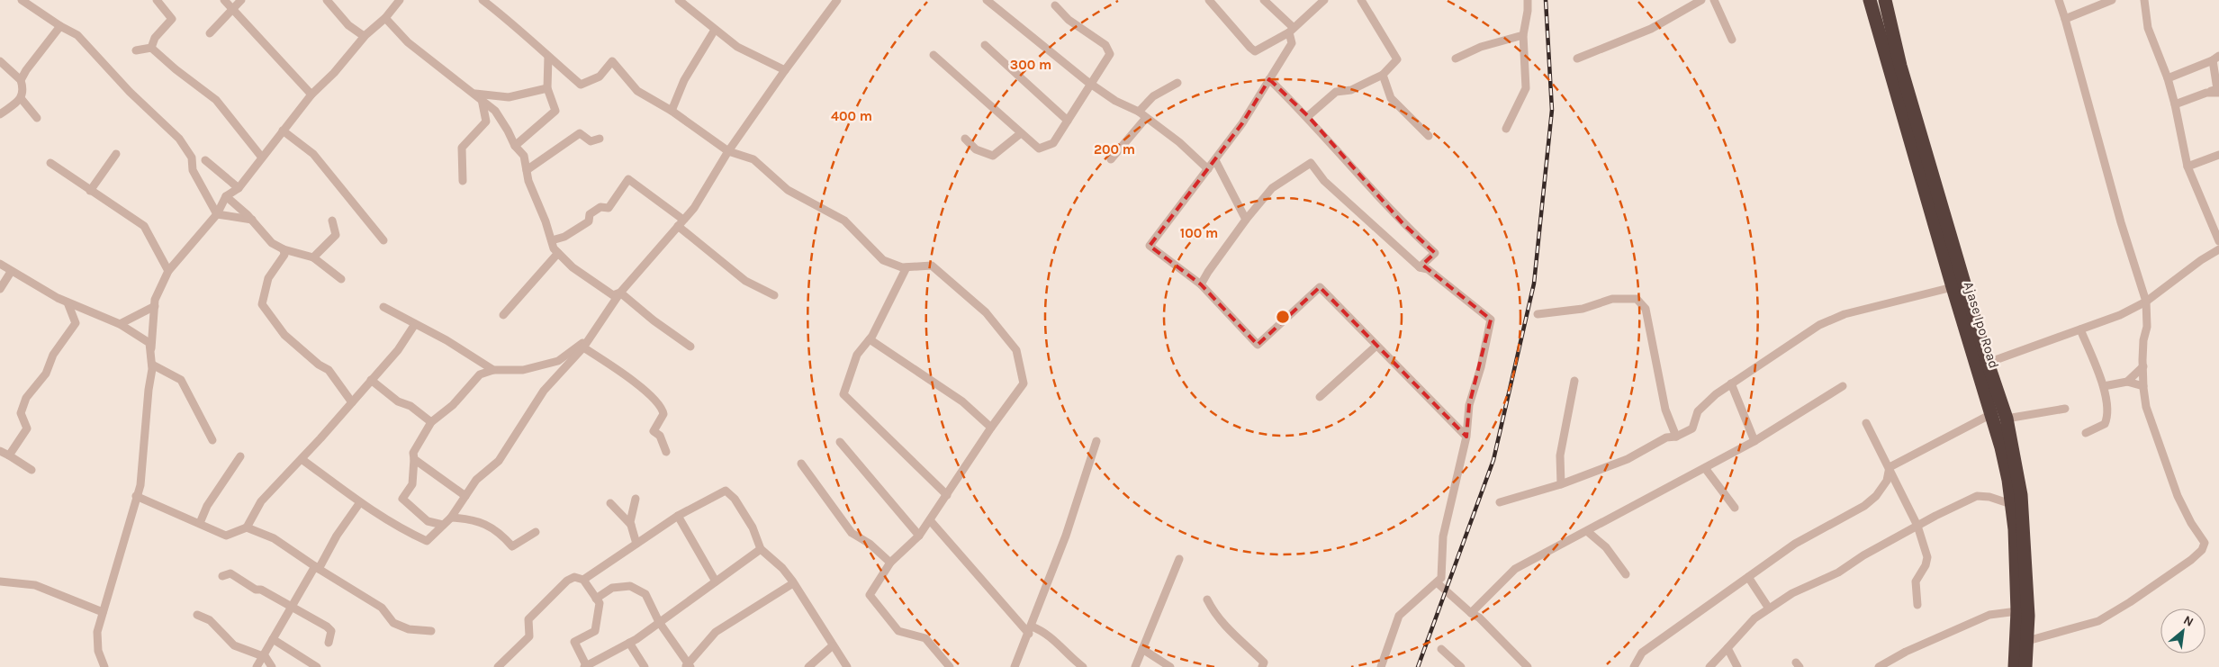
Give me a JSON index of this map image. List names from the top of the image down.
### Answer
{
  "streets": {
    "highway": ["Ajase Ipo Road"]
  },
  "north": "top right",
  "rings": [
    "300 m",
    "400 m",
    "200 m",
    "100 m"
  ]
}
